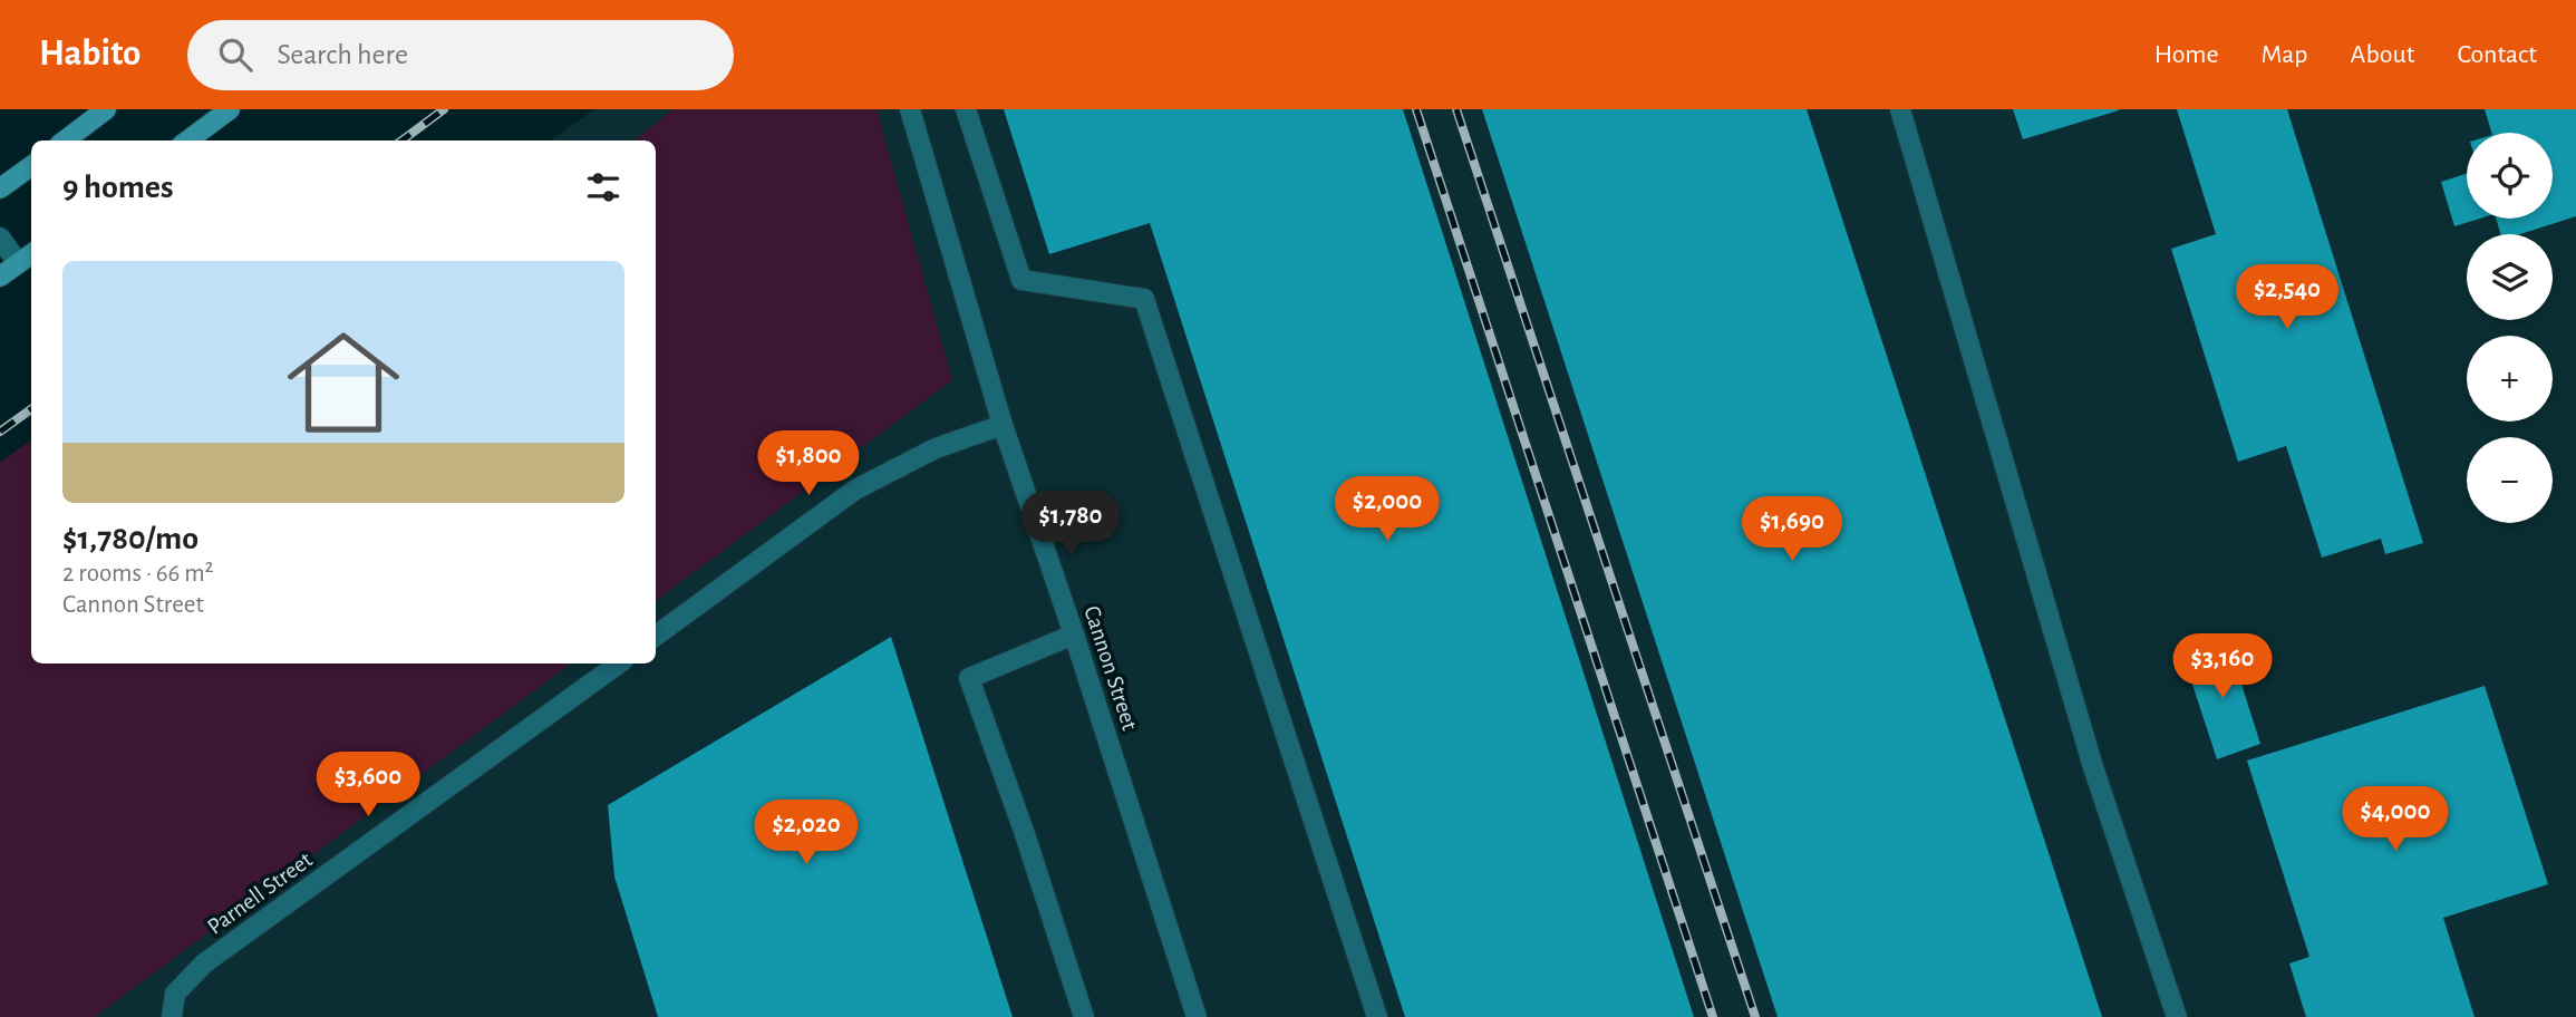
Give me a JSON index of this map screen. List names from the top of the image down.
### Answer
{
  "streets": {
    "street": ["Cannon Street", "Parnell Street"]
  },
  "page": {
    "header": "Habito",
    "search": "Search here",
    "nav": [
      "Home",
      "Map",
      "About",
      "Contact"
    ],
    "map_buttons": ["+", "−"],
    "heading": "9 homes",
    "list": [
      {
        "name": "$1,780/mo",
        "note": "2 rooms · 66 m² · Cannon Street"
      }
    ],
    "price": [
      "$2,540",
      "$1,800",
      "$2,000",
      "$1,780",
      "$1,690",
      "$3,160",
      "$3,600",
      "$4,000",
      "$2,020"
    ]
  }
}
